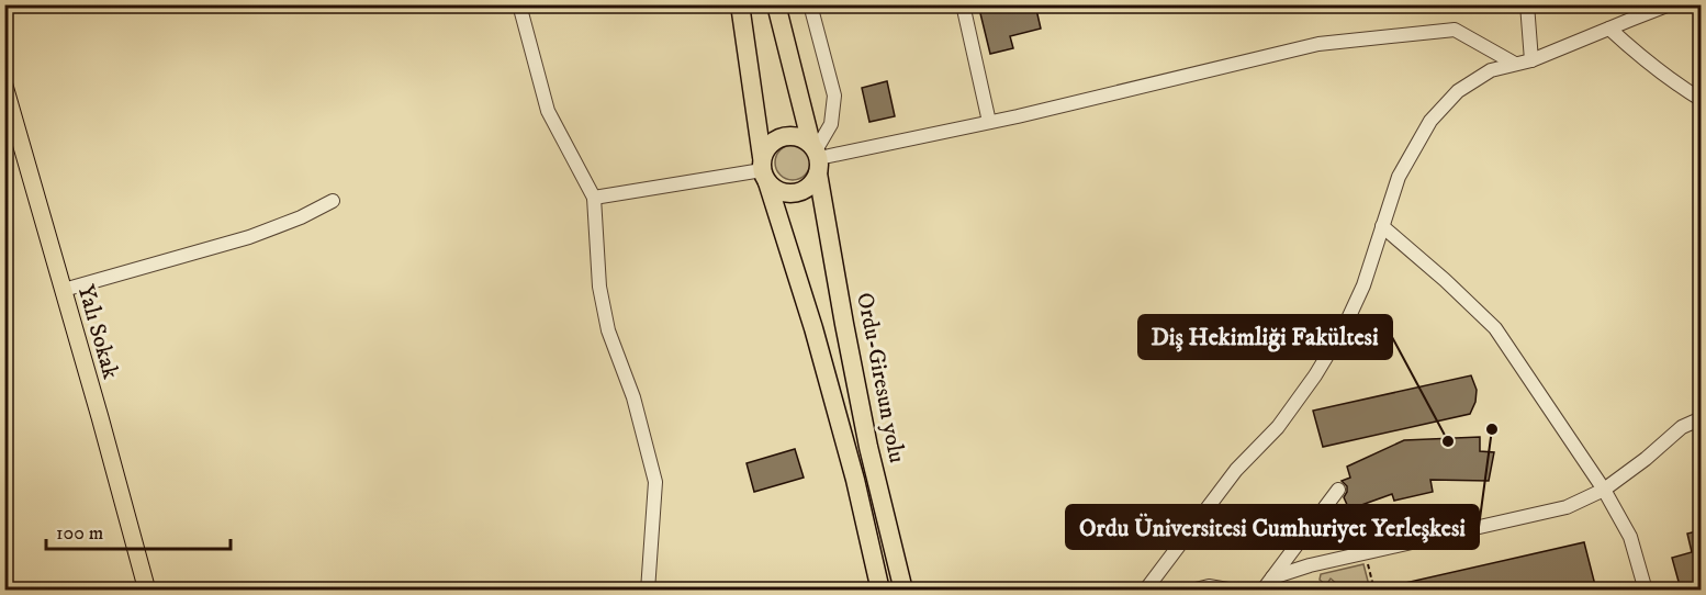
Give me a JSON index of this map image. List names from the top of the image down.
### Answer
{
  "streets": {
    "highway": ["Ordu-Giresun yolu"],
    "main road": ["Yalı Sokak"]
  },
  "places": ["Ordu Üniversitesi Cumhuriyet Yerleşkesi", "Diş Hekimliği Fakültesi"],
  "scale_bar": "100 m"
}
